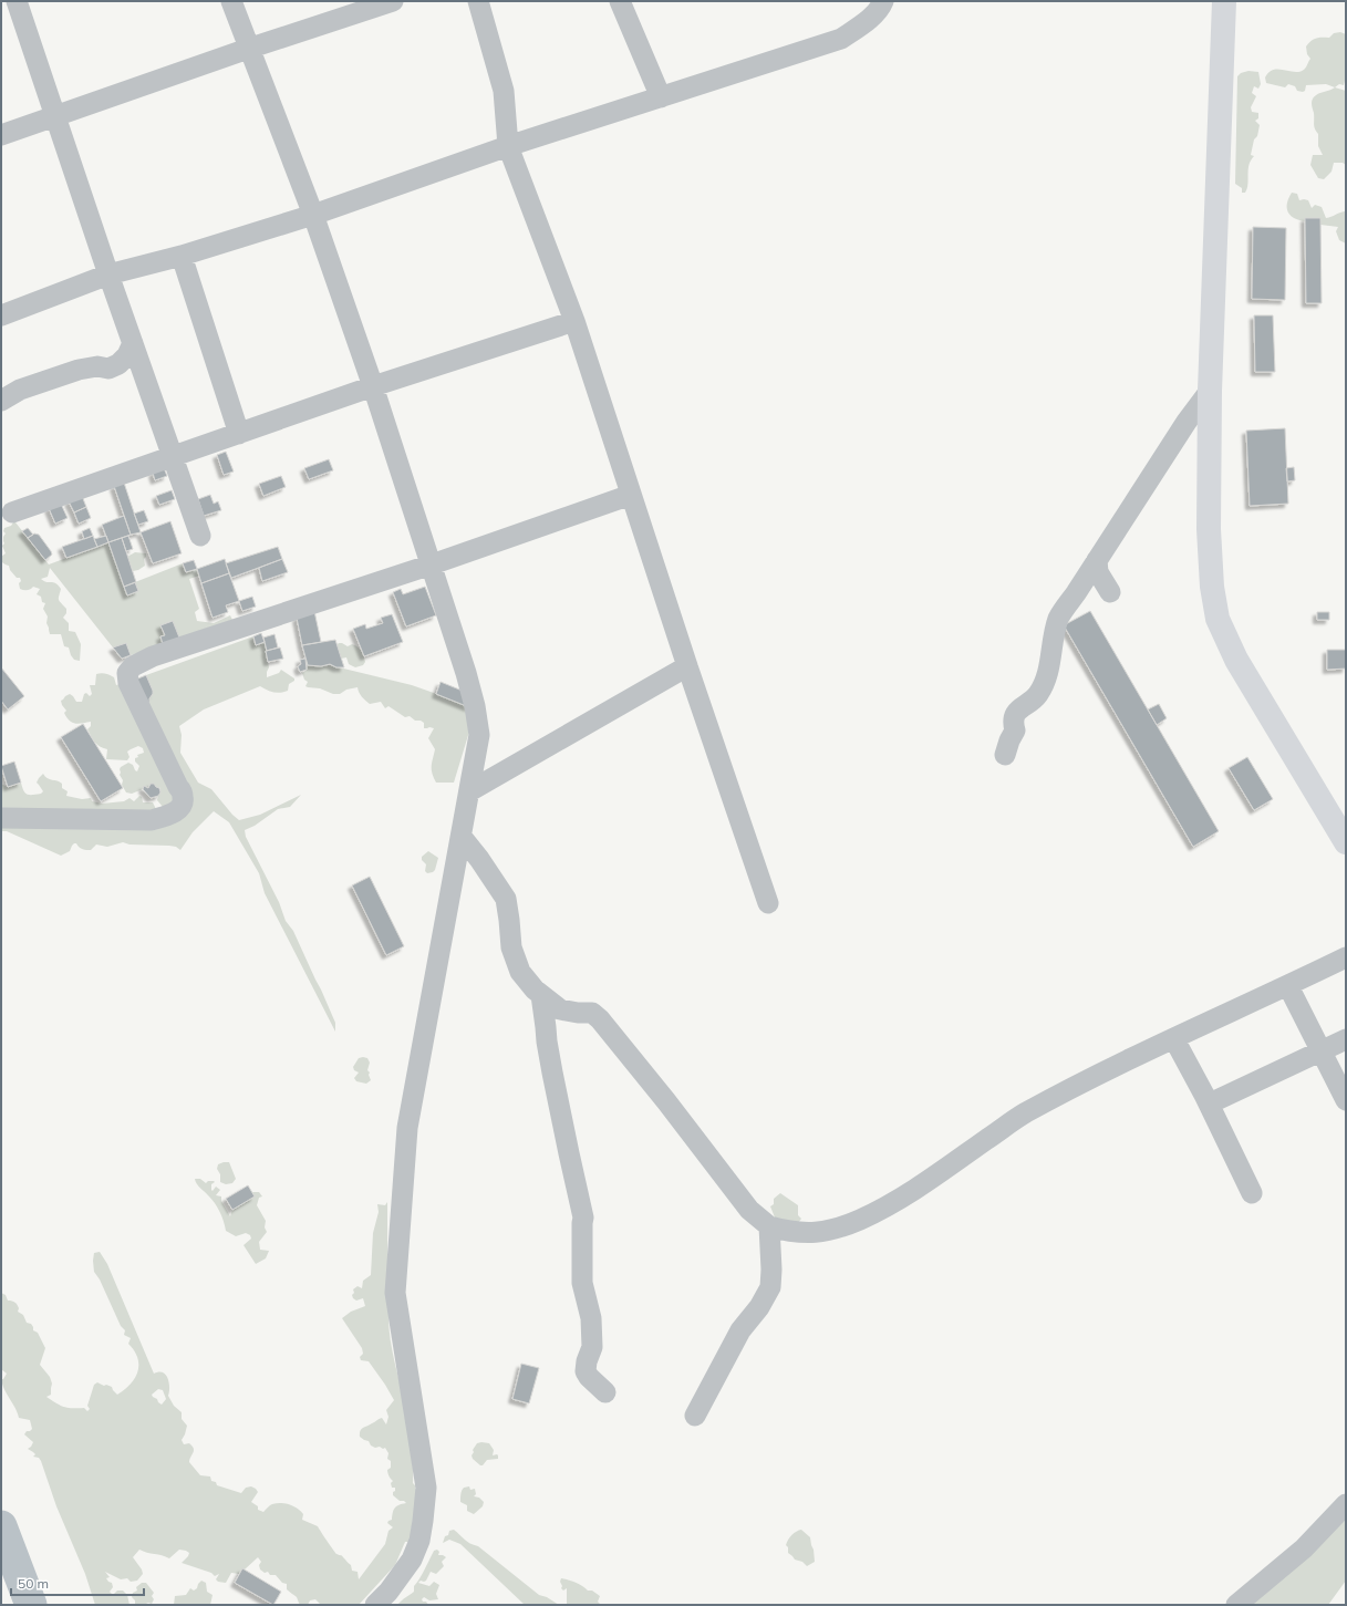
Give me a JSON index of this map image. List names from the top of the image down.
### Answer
{
  "scale_bar": "50 m"
}
